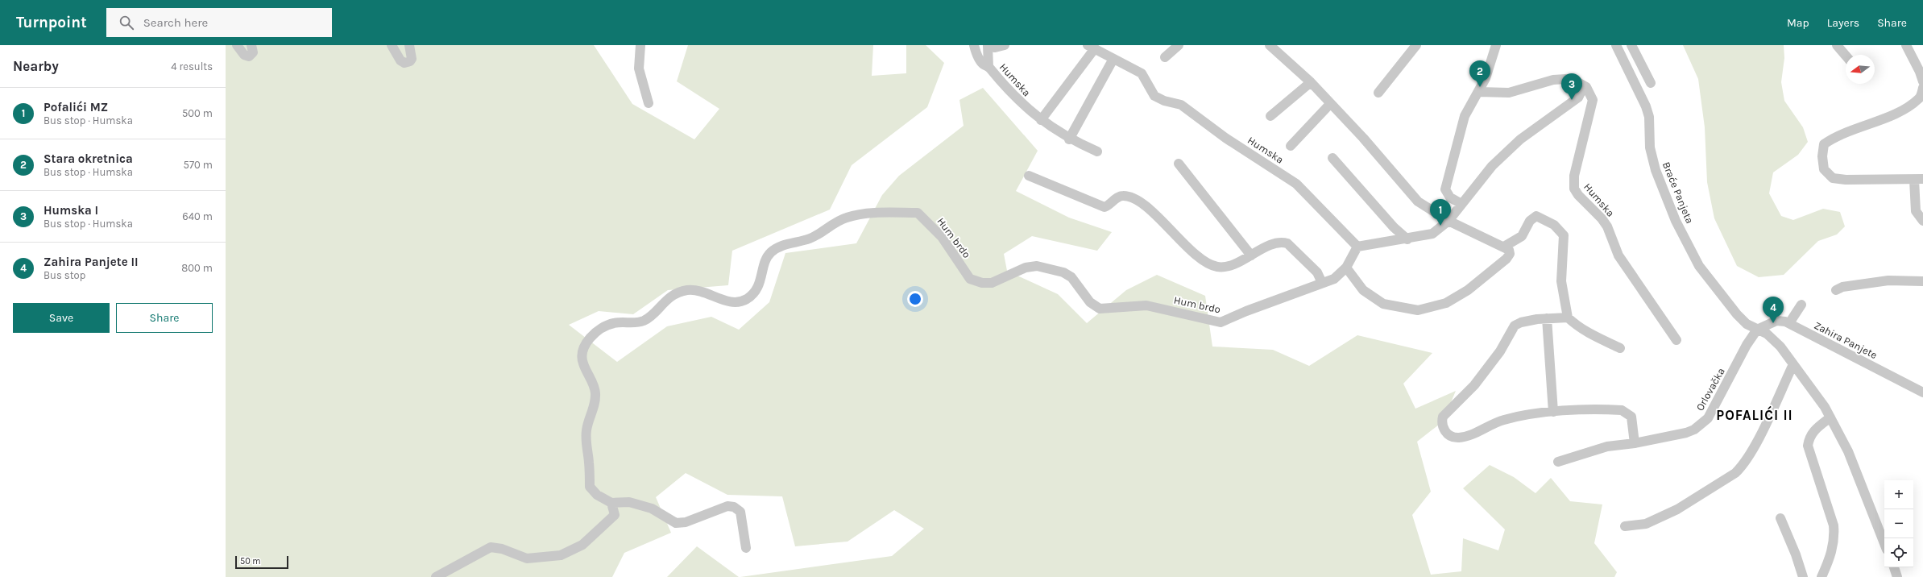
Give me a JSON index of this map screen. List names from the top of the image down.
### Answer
{
  "streets": {
    "street": [
      "Humska",
      "Braće Panjeta",
      "Hum brdo",
      "Zahira Panjete",
      "Orlovačka"
    ]
  },
  "crossings": [
    ["Humska", "Hum brdo"],
    ["Braće Panjeta", "Zahira Panjete"],
    ["Braće Panjeta", "Orlovačka"],
    ["Zahira Panjete", "Orlovačka"]
  ],
  "districts": ["POFALIĆI II"],
  "scale_bar": "50 m",
  "north": "left",
  "page": {
    "header": "Turnpoint",
    "search": "Search here",
    "nav": ["Map", "Layers", "Share"],
    "heading": ["Nearby", "4 results"],
    "pins": [
      "2",
      "3",
      "1",
      "4"
    ],
    "list": [
      {
        "mark": "1",
        "name": "Pofalići MZ",
        "note": "Bus stop · Humska",
        "value": "500 m"
      },
      {
        "mark": "2",
        "name": "Stara okretnica",
        "note": "Bus stop · Humska",
        "value": "570 m"
      },
      {
        "mark": "3",
        "name": "Humska I",
        "note": "Bus stop · Humska",
        "value": "640 m"
      },
      {
        "mark": "4",
        "name": "Zahira Panjete II",
        "note": "Bus stop",
        "value": "800 m"
      }
    ],
    "buttons": ["Save", "Share"],
    "map_buttons": ["+", "−"],
    "scale": "50 m"
  }
}
